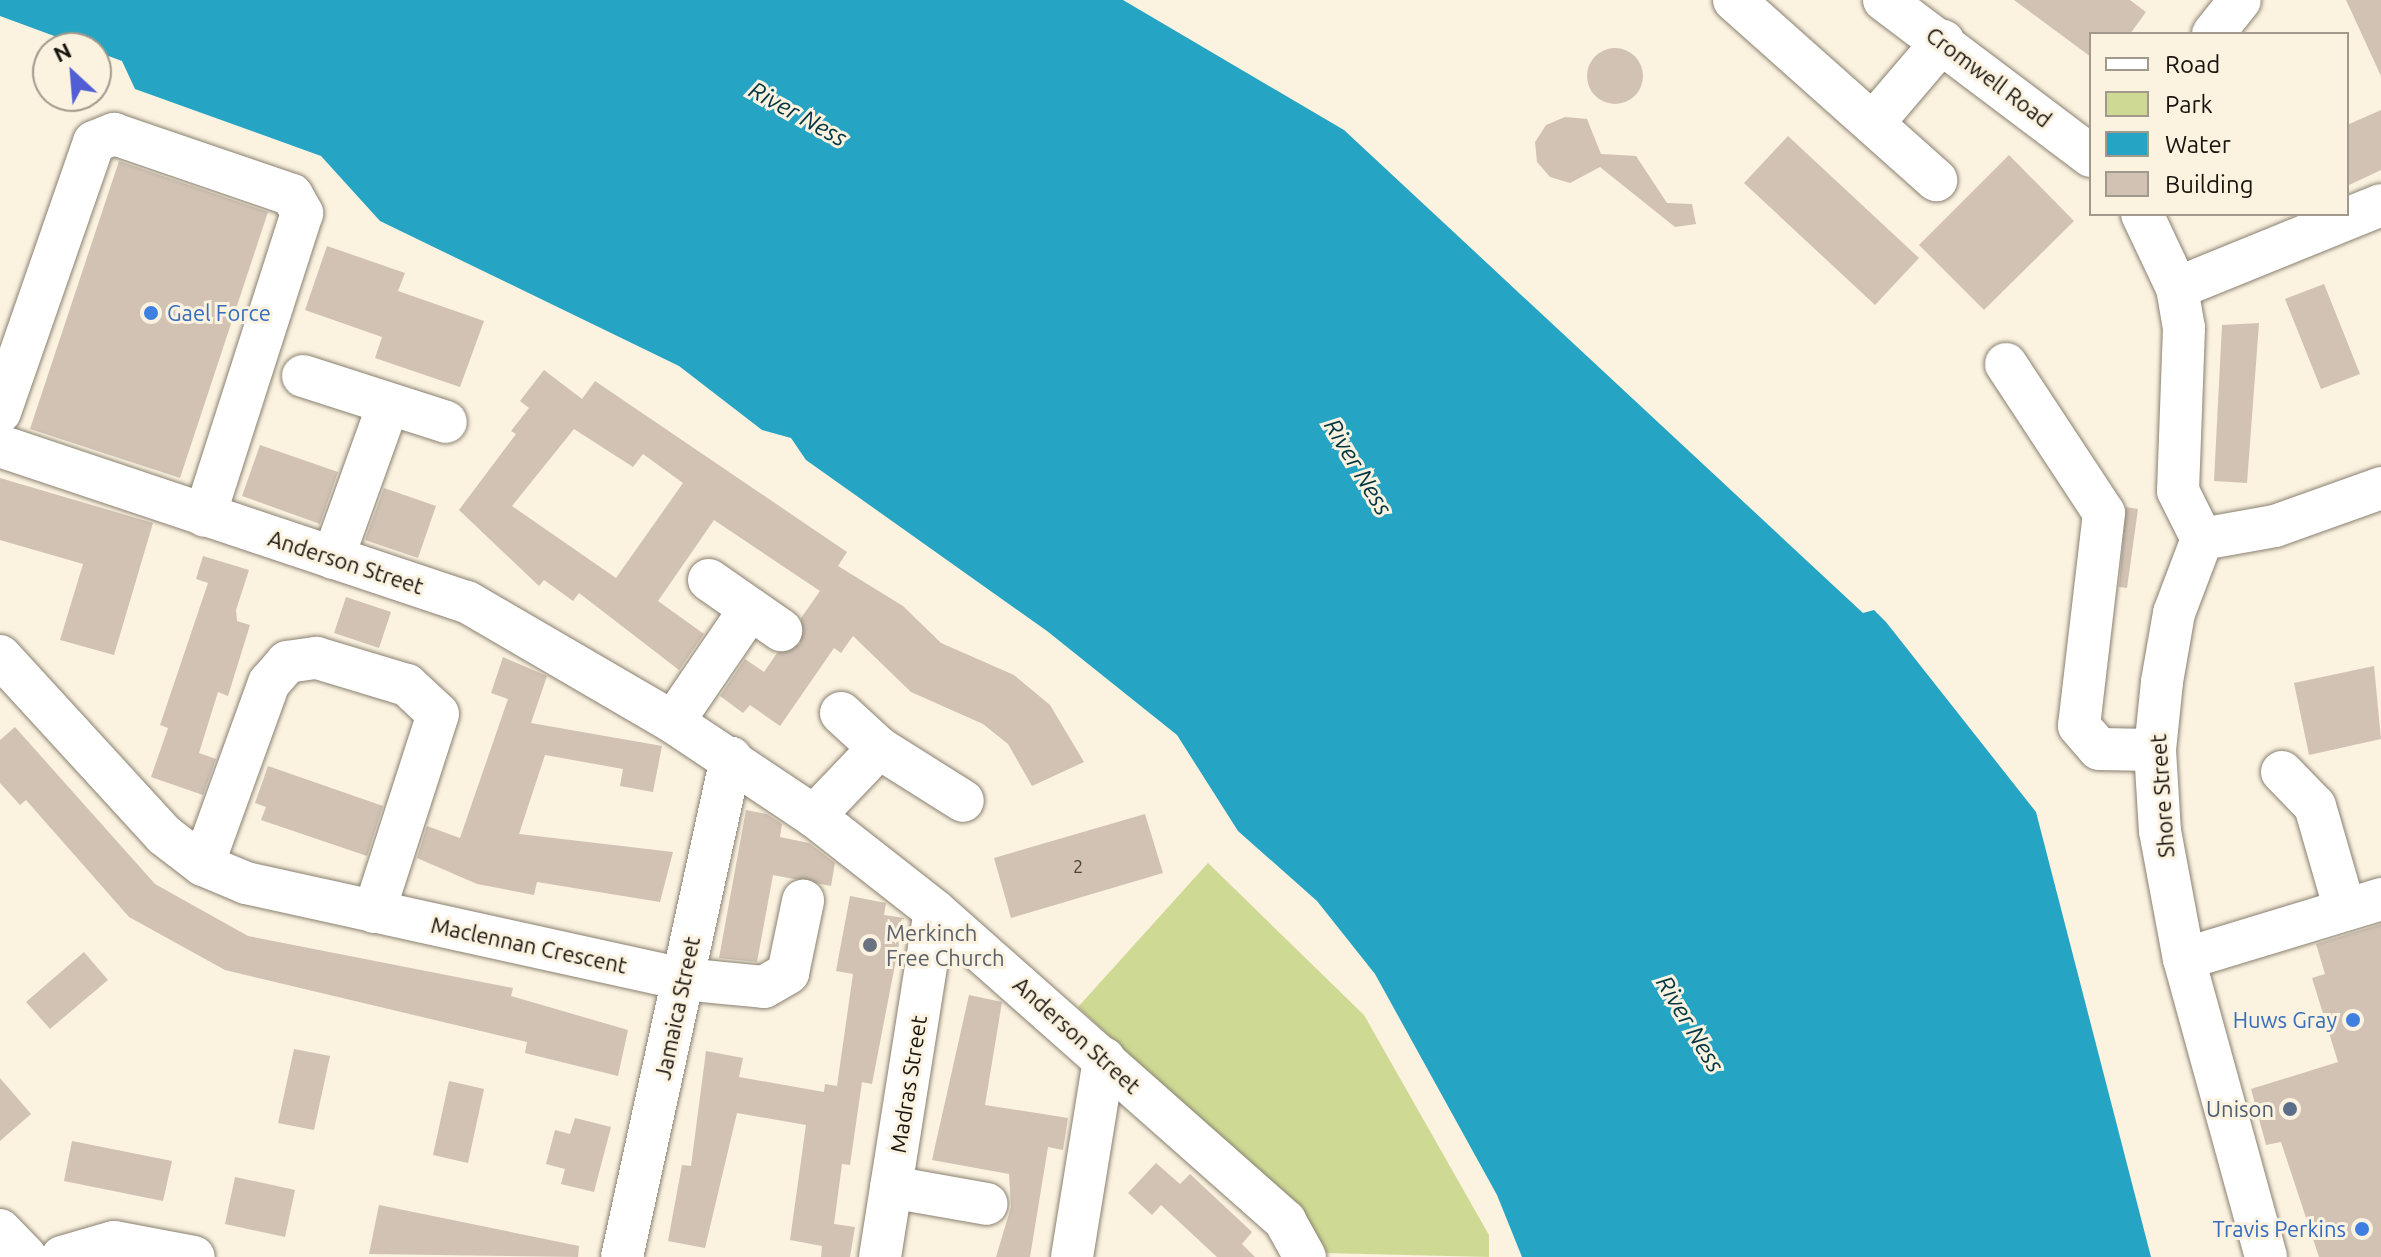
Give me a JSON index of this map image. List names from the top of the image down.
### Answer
{
  "streets": {
    "street": [
      "Cromwell Road",
      "Anderson Street",
      "Shore Street",
      "Maclennan Crescent",
      "Jamaica Street",
      "Madras Street"
    ]
  },
  "crossings": [
    ["Anderson Street", "Jamaica Street"],
    ["Anderson Street", "Madras Street"],
    ["Maclennan Crescent", "Jamaica Street"]
  ],
  "water": ["River Ness"],
  "places": [
    "Gael Force",
    "Merkinch Free Church",
    "Huws Gray",
    "Unison",
    "Travis Perkins"
  ],
  "house_numbers": ["2"],
  "legend": [
    "Road",
    "Park",
    "Water",
    "Building"
  ],
  "north": "top left"
}
